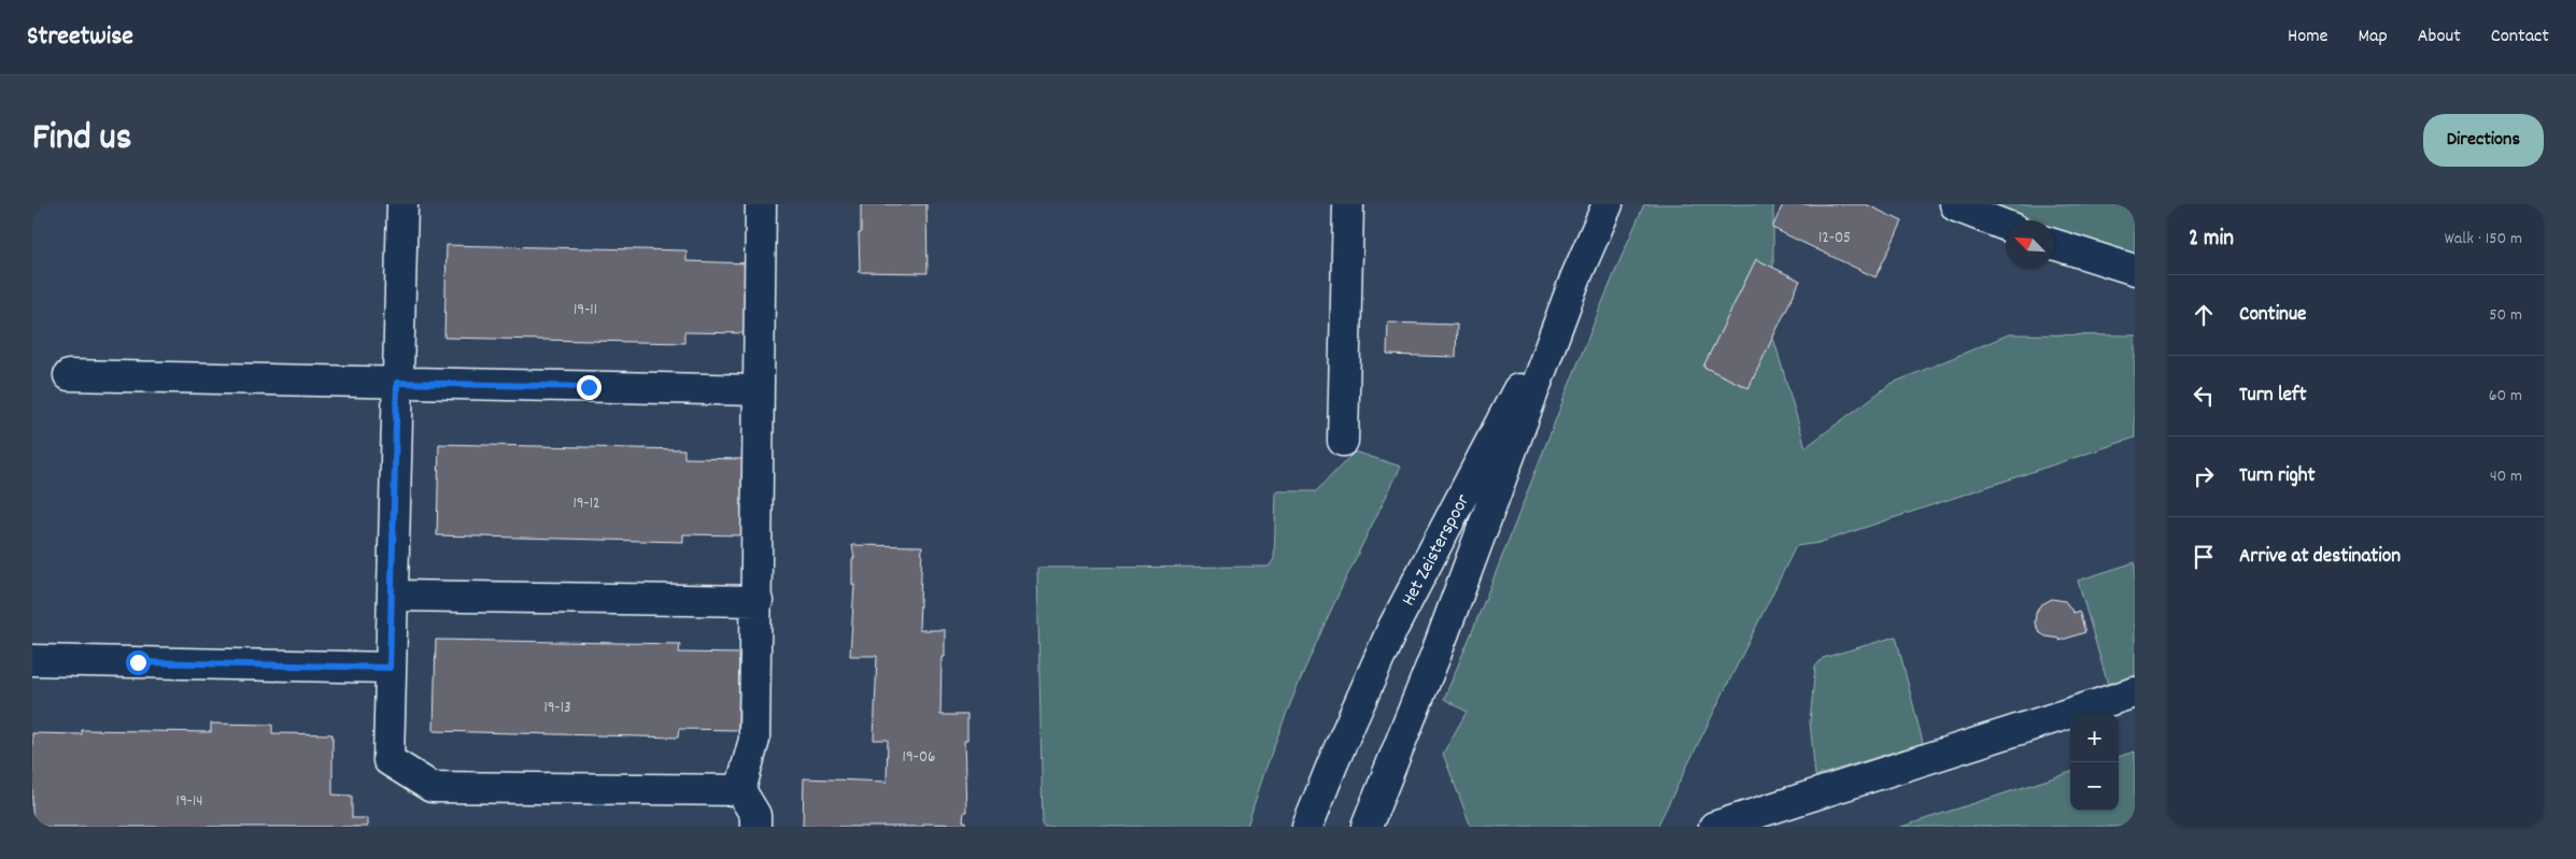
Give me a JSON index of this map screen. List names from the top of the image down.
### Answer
{
  "streets": {
    "street": ["Het Zeisterspoor"]
  },
  "house_numbers": [
    "12-05",
    "19-11",
    "19-12",
    "19-13",
    "19-06",
    "19-14"
  ],
  "north": "top left",
  "page": {
    "header": "Streetwise",
    "nav": [
      "Home",
      "Map",
      "About",
      "Contact"
    ],
    "title": "Find us",
    "buttons": "Directions",
    "heading": ["2 min", "Walk · 150 m"],
    "list": [
      ["Continue", "50 m"],
      ["Turn left", "60 m"],
      ["Turn right", "40 m"],
      "Arrive at destination"
    ],
    "map_buttons": ["+", "−"]
  }
}
